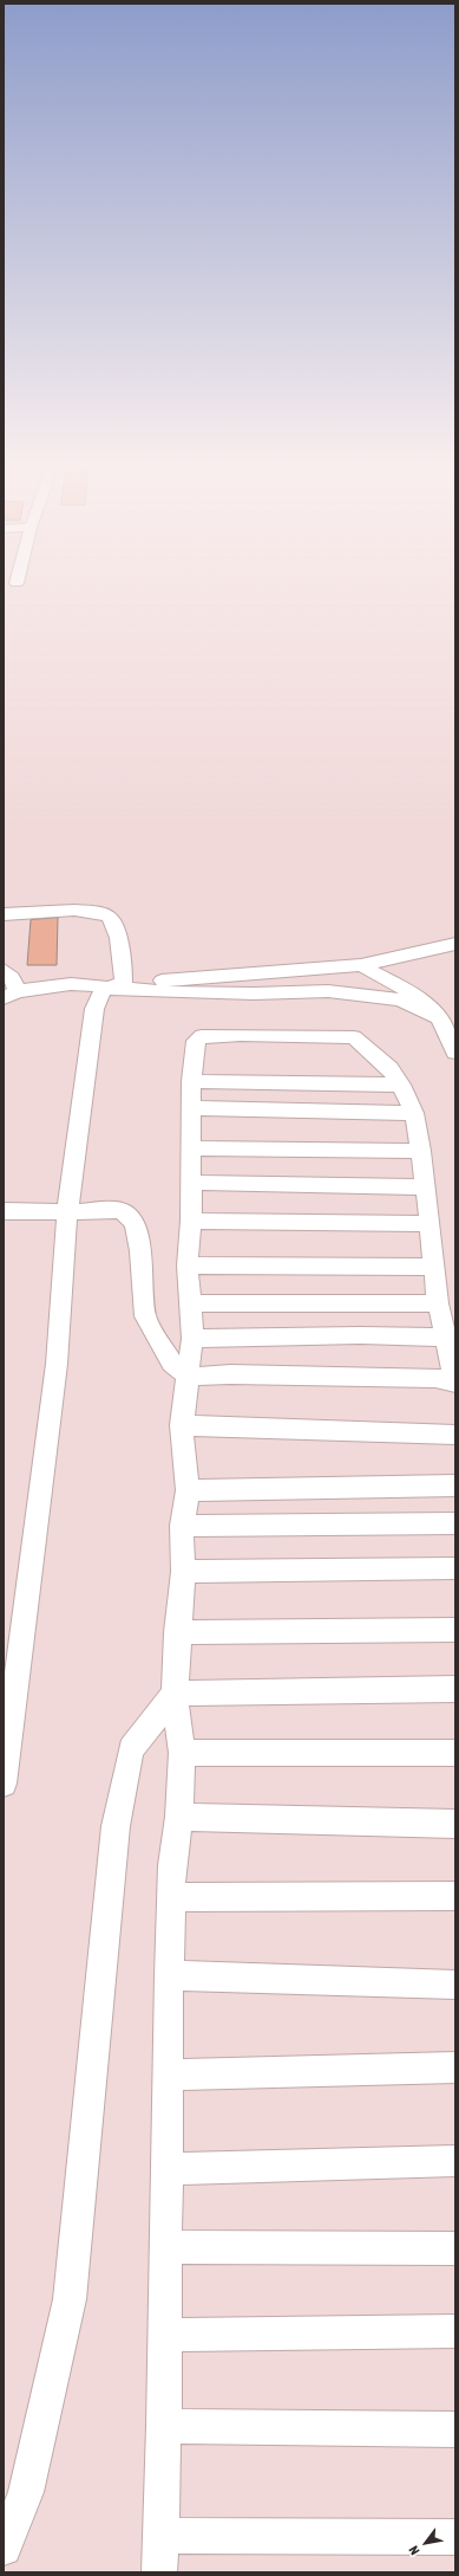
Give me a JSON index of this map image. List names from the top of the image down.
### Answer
{
  "north": "bottom left"
}
